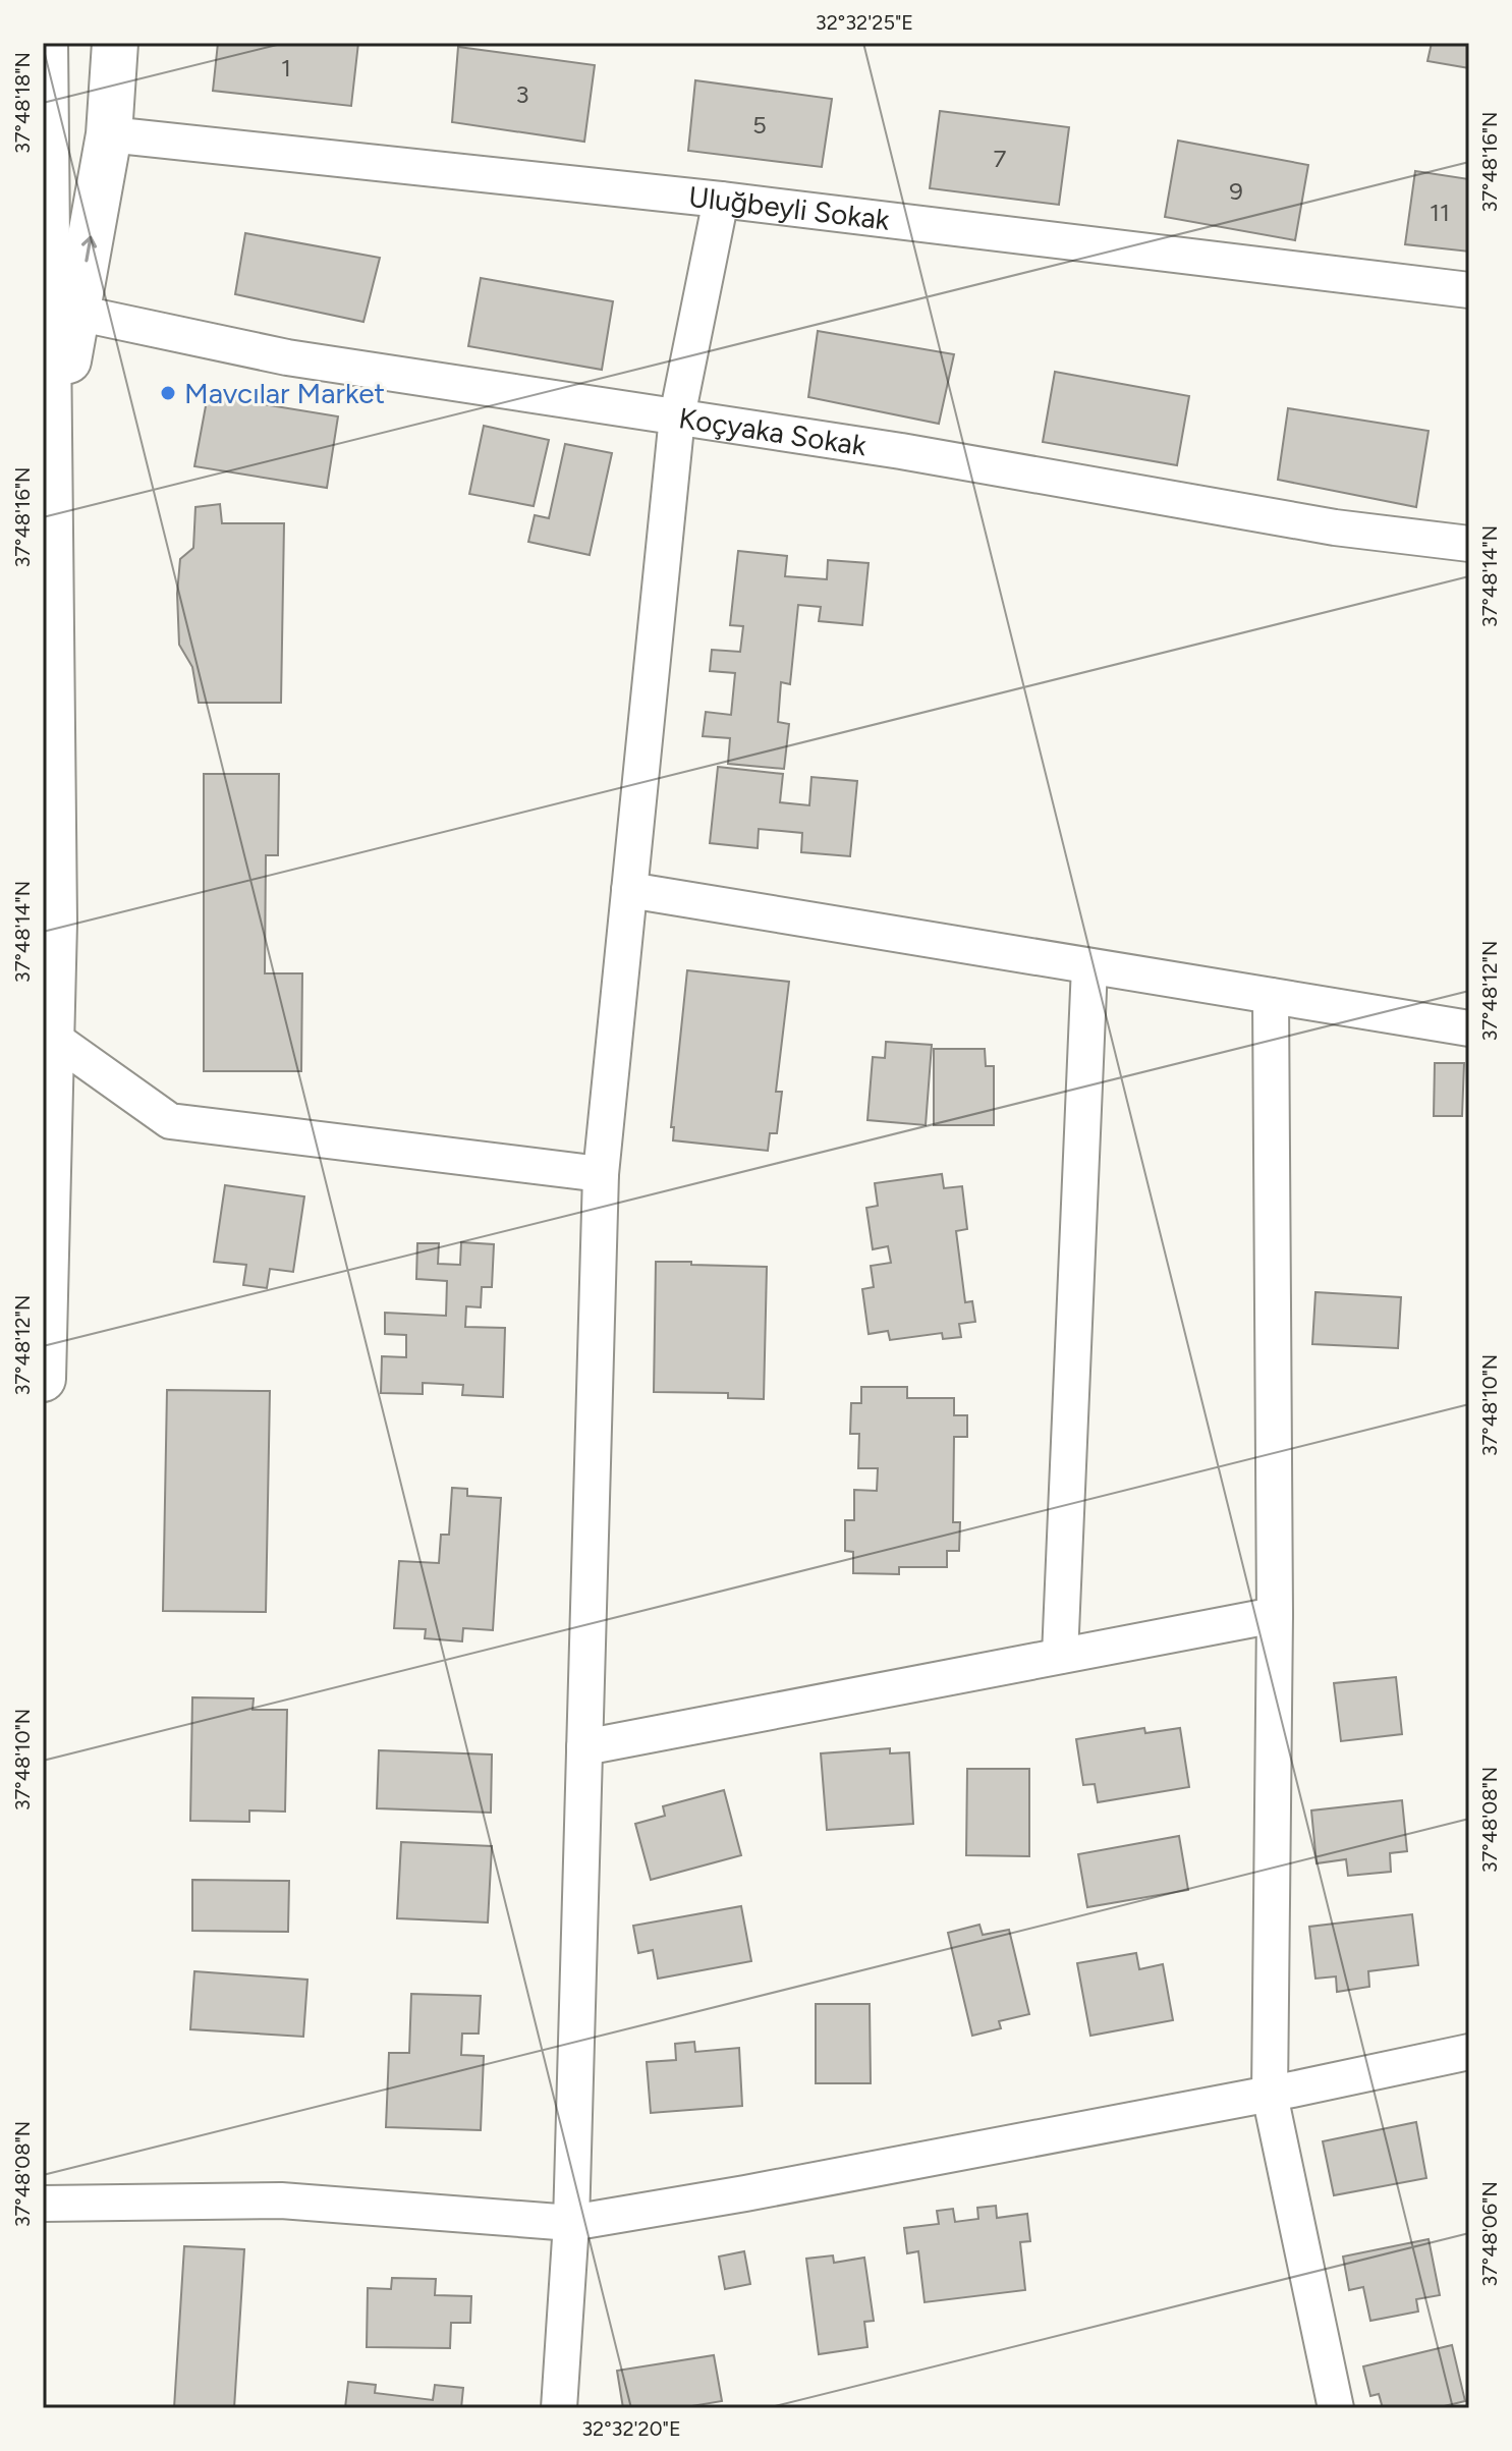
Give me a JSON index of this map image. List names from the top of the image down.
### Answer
{
  "streets": {
    "street": ["Uluğbeyli Sokak", "Koçyaka Sokak"]
  },
  "places": ["Mavcılar Market"],
  "house_numbers": [
    "1",
    "3",
    "5",
    "7",
    "9",
    "11"
  ],
  "coordinates": [
    "32°32'25\"E",
    "37°48'18\"N",
    "37°48'16\"N",
    "37°48'14\"N",
    "37°48'12\"N",
    "37°48'10\"N",
    "37°48'08\"N",
    "37°48'06\"N",
    "32°32'20\"E"
  ]
}
